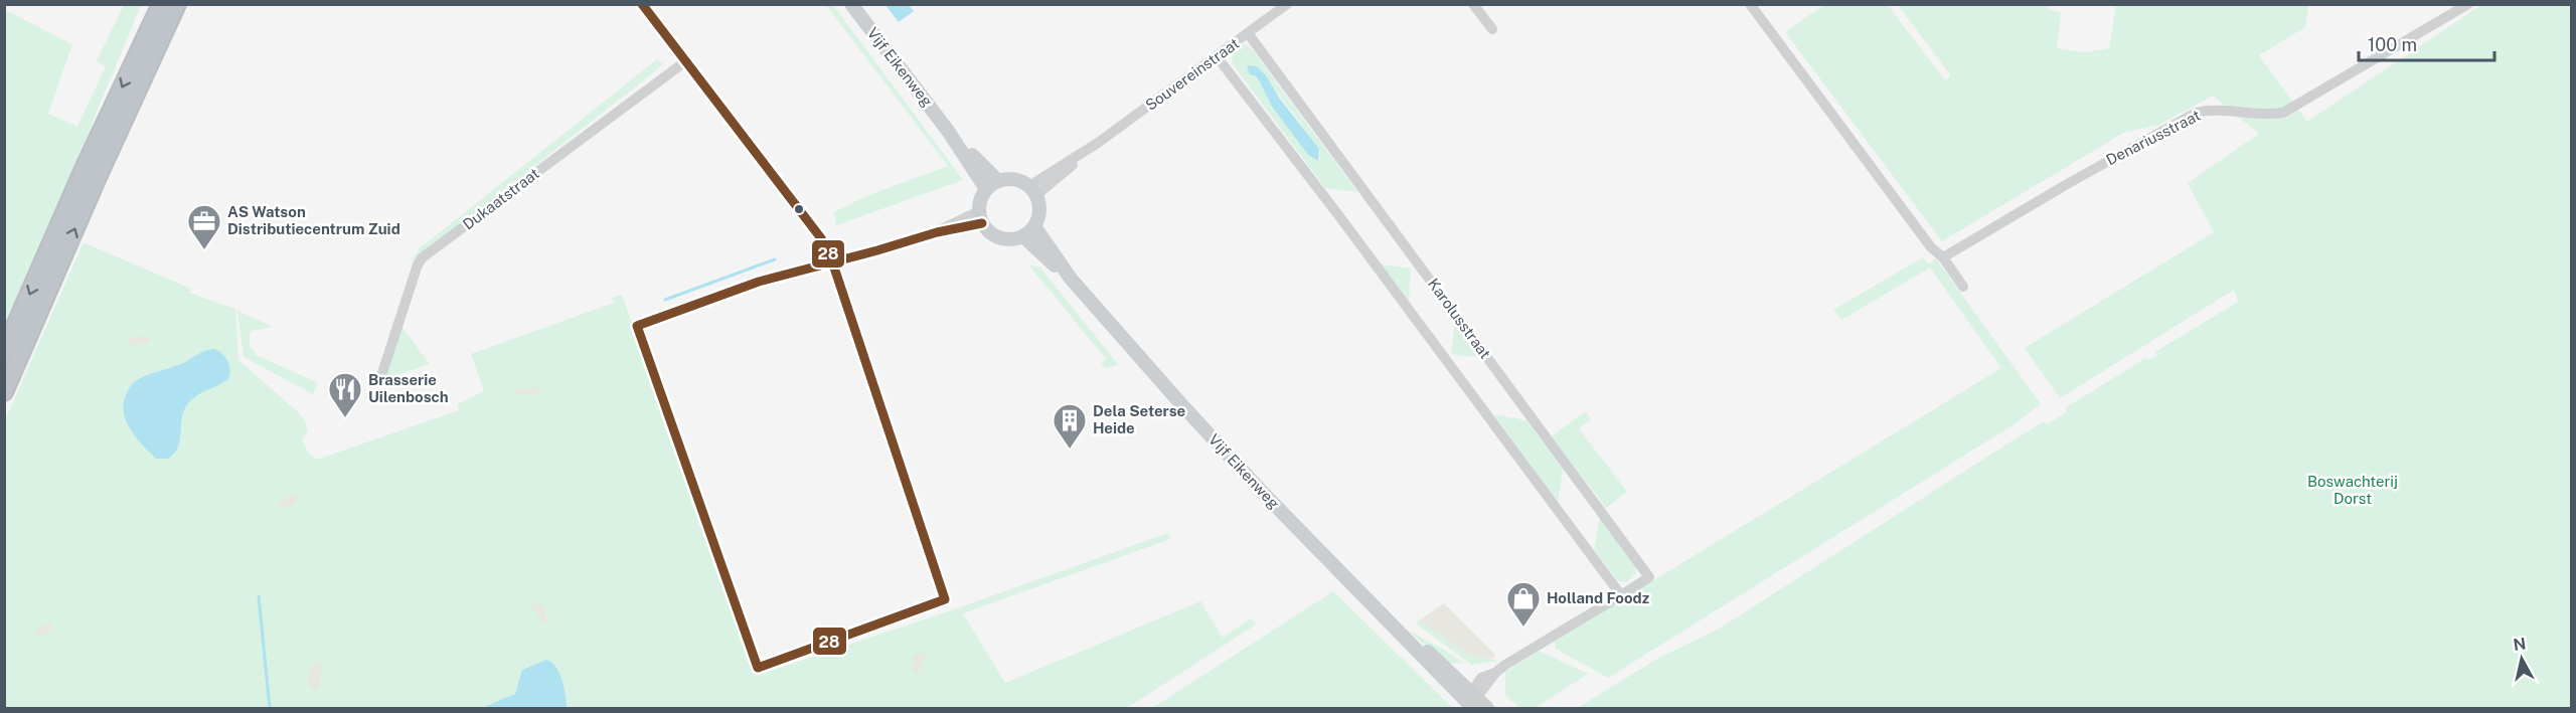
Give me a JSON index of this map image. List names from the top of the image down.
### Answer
{
  "streets": {
    "main road": ["Vijf Eikenweg"],
    "street": [
      "Souvereinstraat",
      "Denariusstraat",
      "Dukaatstraat",
      "Karolusstraat"
    ]
  },
  "crossings": [
    ["Vijf Eikenweg", "Souvereinstraat"],
    ["Vijf Eikenweg", "Karolusstraat"],
    ["Souvereinstraat", "Karolusstraat"]
  ],
  "parks": ["Boswachterij Dorst"],
  "places": {
    "office": ["AS Watson Distributiecentrum Zuid"],
    "restaurant": ["Brasserie Uilenbosch"],
    "building": ["Dela Seterse Heide"],
    "shop": ["Holland Foodz"]
  },
  "lines": ["transit line 28"],
  "scale_bar": "100 m",
  "north": "top"
}
